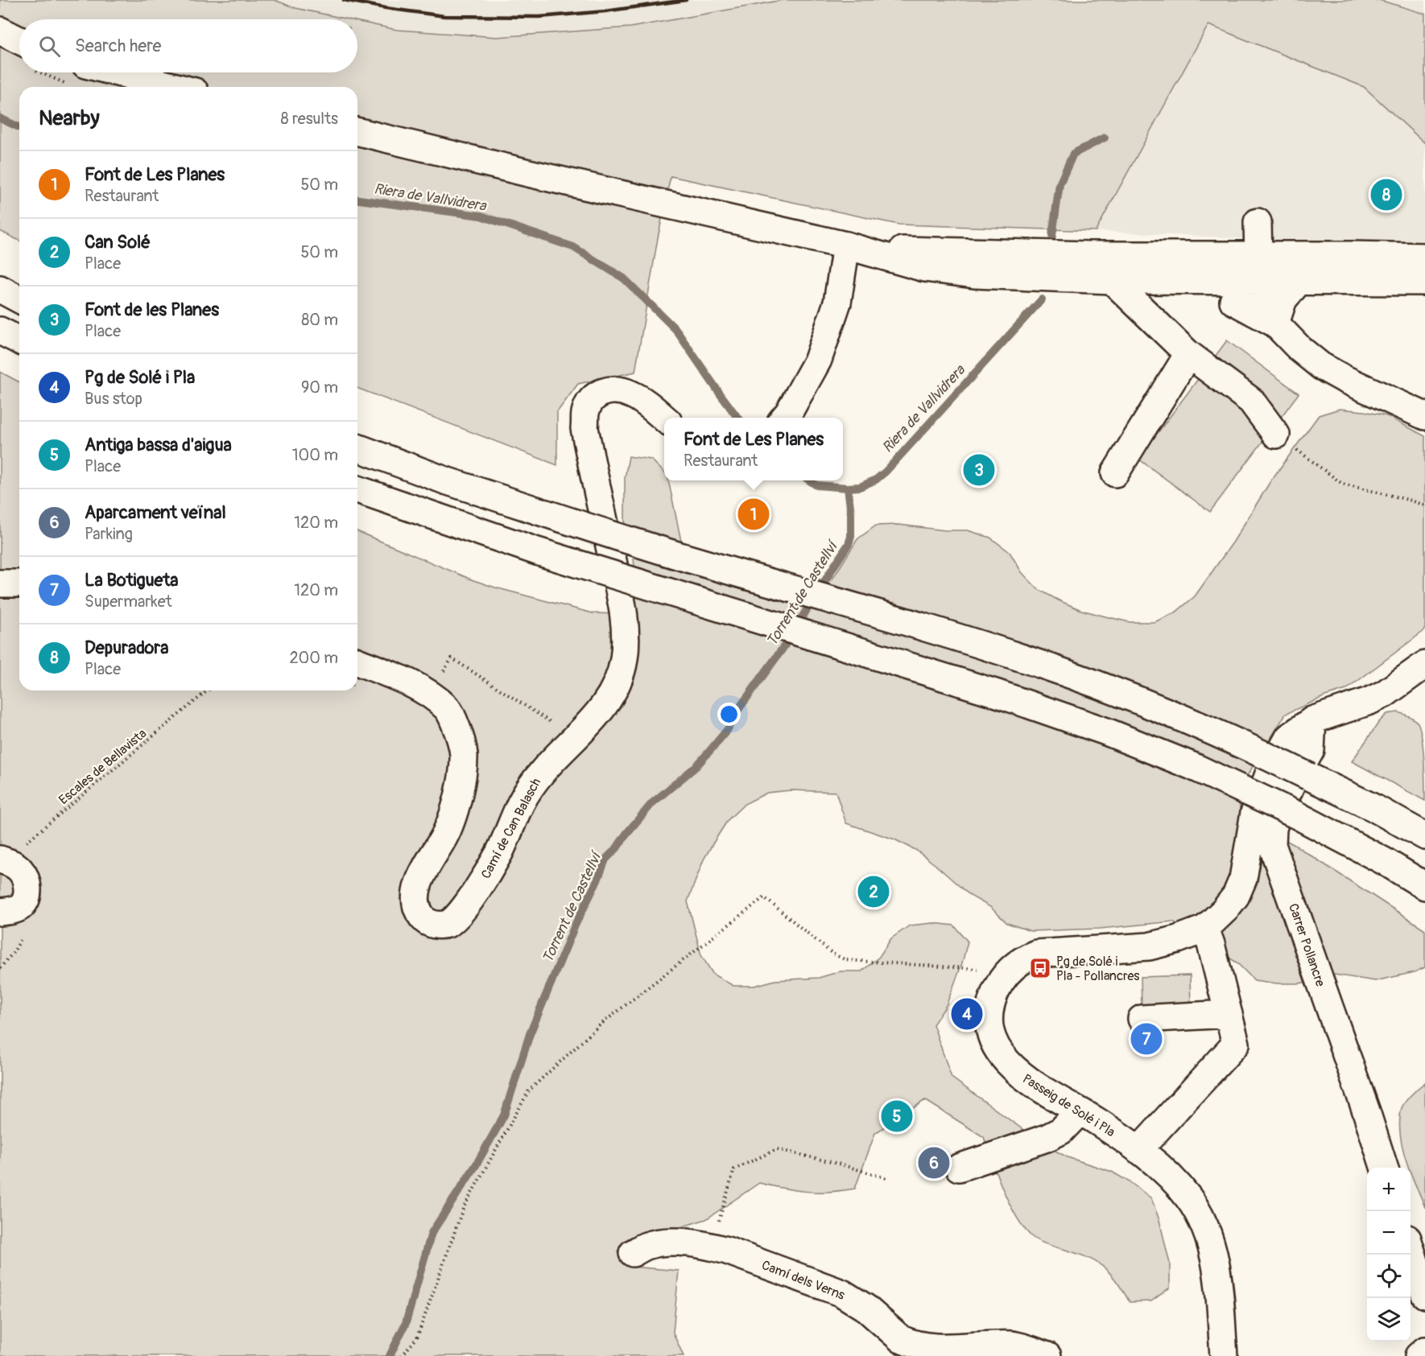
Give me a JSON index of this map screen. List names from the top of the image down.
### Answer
{
  "streets": {
    "main road": [
      "Camí de Can Balasch",
      "Carrer Pollancre",
      "Passeig de Solé i Pla",
      "Camí dels Verns"
    ],
    "path": ["Escales de Bellavista"]
  },
  "crossings": [
    ["Carrer Pollancre", "Passeig de Solé i Pla"]
  ],
  "water": ["Riera de Vallvidrera", "Torrent de Castellví"],
  "places": {
    "bus stop": ["Pg de Solé i Pla - Pollancres"]
  },
  "page": {
    "search": "Search here",
    "heading": ["Nearby", "8 results"],
    "list": [
      {
        "mark": "1",
        "name": "Font de Les Planes",
        "note": "Restaurant",
        "value": "50 m"
      },
      {
        "mark": "2",
        "name": "Can Solé",
        "note": "Place",
        "value": "50 m"
      },
      {
        "mark": "3",
        "name": "Font de les Planes",
        "note": "Place",
        "value": "80 m"
      },
      {
        "mark": "4",
        "name": "Pg de Solé i Pla",
        "note": "Bus stop",
        "value": "90 m"
      },
      {
        "mark": "5",
        "name": "Antiga bassa d'aigua",
        "note": "Place",
        "value": "100 m"
      },
      {
        "mark": "6",
        "name": "Aparcament veïnal",
        "note": "Parking",
        "value": "120 m"
      },
      {
        "mark": "7",
        "name": "La Botigueta",
        "note": "Supermarket",
        "value": "120 m"
      },
      {
        "mark": "8",
        "name": "Depuradora",
        "note": "Place",
        "value": "200 m"
      }
    ],
    "pins": [
      "8",
      "3",
      "1",
      "2",
      "4",
      "7",
      "5",
      "6"
    ],
    "popup": ["Font de Les Planes", "Restaurant"],
    "map_buttons": ["+", "−"]
  }
}
